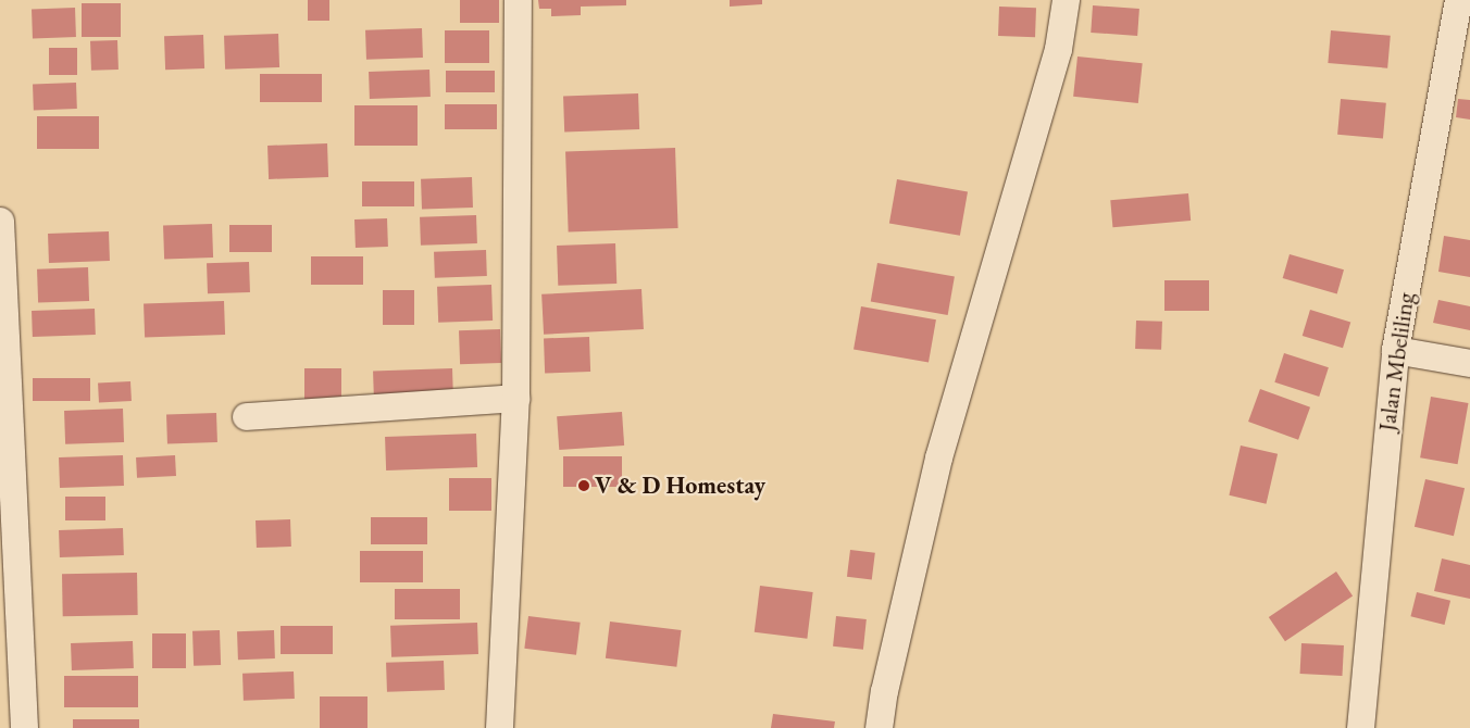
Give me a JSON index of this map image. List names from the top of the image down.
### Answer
{
  "streets": {
    "street": ["Jalan Mbeliling"]
  },
  "places": ["V & D Homestay"]
}
